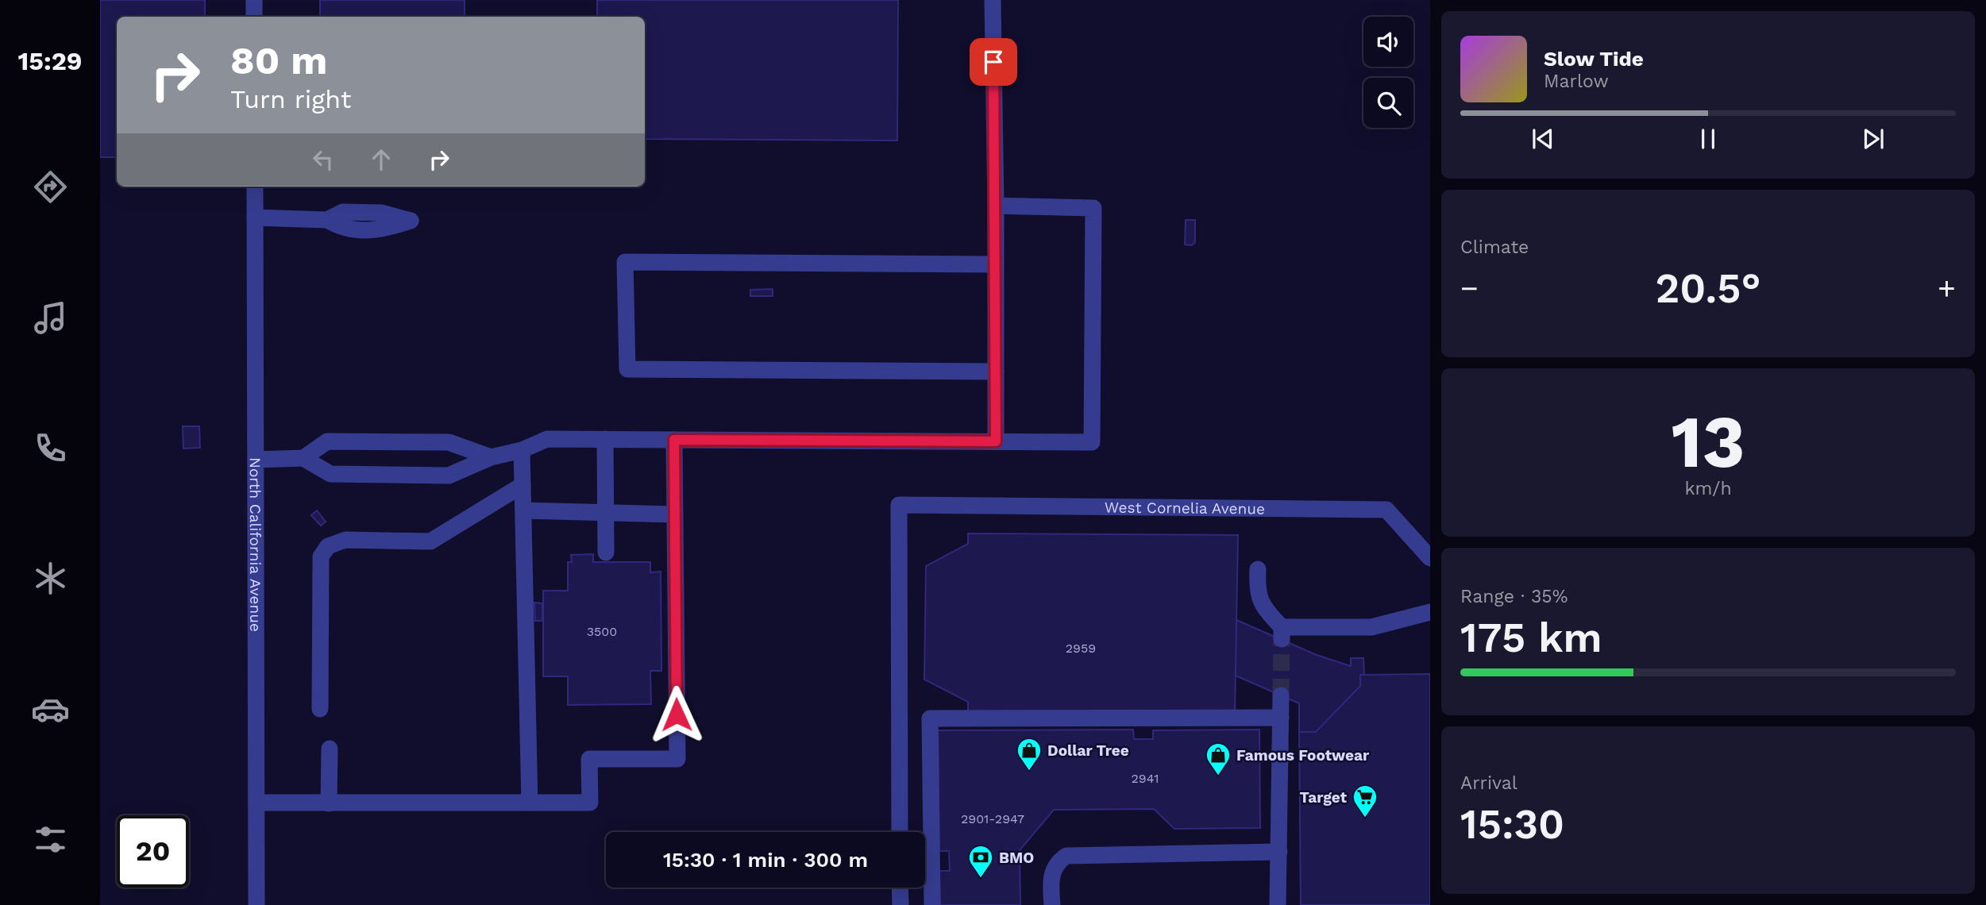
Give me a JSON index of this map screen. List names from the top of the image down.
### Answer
{
  "streets": {
    "street": ["West Cornelia Avenue", "North California Avenue"]
  },
  "places": {
    "shop": ["Dollar Tree", "Famous Footwear"],
    "supermarket": ["Target"],
    "bank": ["BMO"]
  },
  "house_numbers": [
    "3500",
    "2959",
    "2941",
    "2901-2947"
  ],
  "page": {
    "tabs": "15:29",
    "turn": ["80 m", "Turn right"],
    "song": ["Slow Tide", "Marlow"],
    "tile": [
      "Climate",
      ["13", "km/h"],
      ["Range · 35%", "175 km"],
      ["Arrival", "15:30"]
    ],
    "heat": ["−", "20.5°", "+"],
    "limit": "20",
    "trip": "15:30 · 1 min · 300 m"
  }
}
